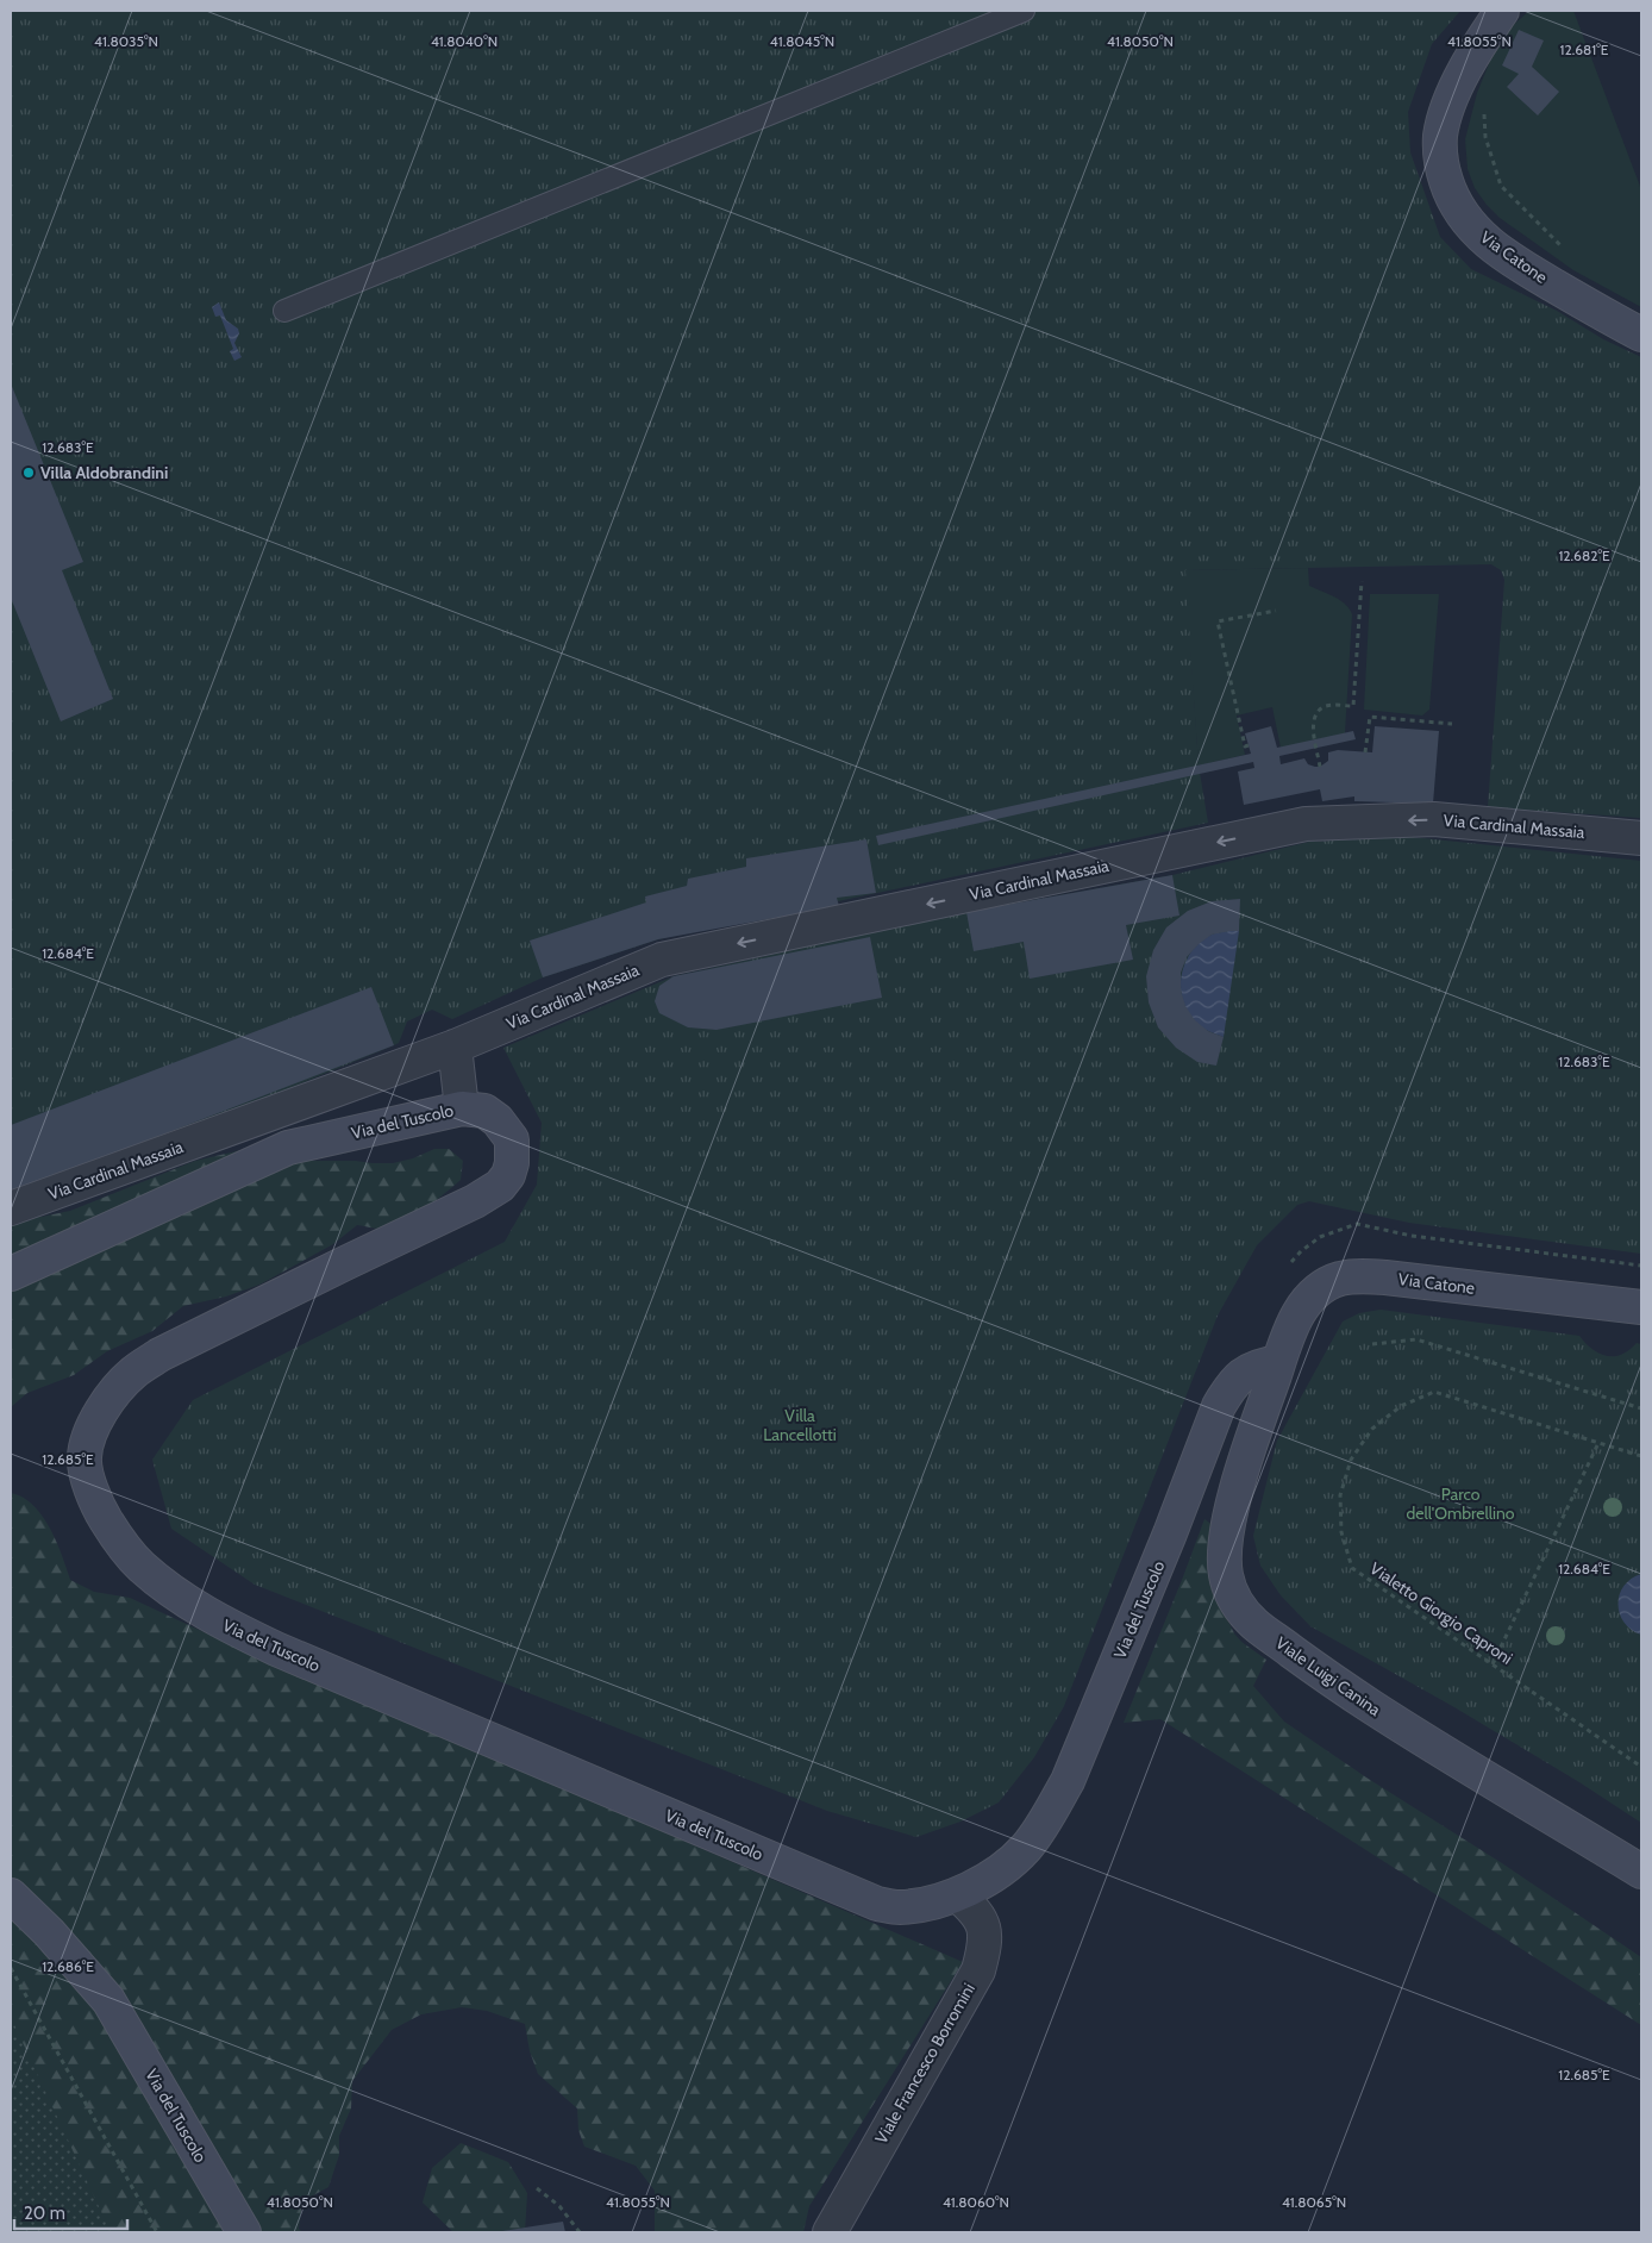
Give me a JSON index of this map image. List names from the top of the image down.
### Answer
{
  "streets": {
    "street": [
      "Via Catone",
      "Via Cardinal Massaia",
      "Via del Tuscolo",
      "Viale Luigi Canina",
      "Viale Francesco Borromini"
    ],
    "path": ["Vialetto Giorgio Caproni"]
  },
  "crossings": [
    ["Via Catone", "Via del Tuscolo"],
    ["Via Catone", "Viale Luigi Canina"],
    ["Via del Tuscolo", "Viale Luigi Canina"],
    ["Via del Tuscolo", "Viale Francesco Borromini"]
  ],
  "one_way": ["Via Cardinal Massaia"],
  "parks": ["Villa Lancellotti", "Parco dell'Ombrellino"],
  "places": ["Villa Aldobrandini"],
  "scale_bar": "20 m",
  "coordinates": [
    "41.8045°N",
    "41.8055°N",
    "41.8035°N",
    "41.8040°N",
    "41.8050°N",
    "12.681°E",
    "12.683°E",
    "12.682°E",
    "12.684°E",
    "12.685°E",
    "12.686°E",
    "41.8060°N",
    "41.8065°N"
  ]
}
